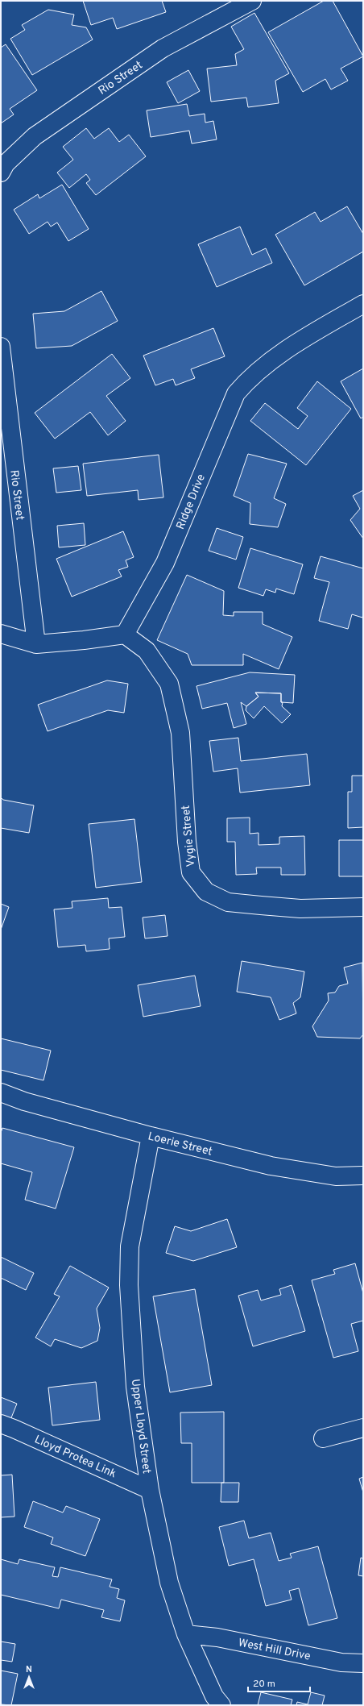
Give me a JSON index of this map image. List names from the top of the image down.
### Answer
{
  "streets": {
    "street": [
      "Rio Street",
      "Ridge Drive",
      "Vygie Street",
      "Loerie Street",
      "Upper Lloyd Street",
      "Lloyd Protea Link",
      "West Hill Drive"
    ]
  },
  "crossings": [
    ["Ridge Drive", "Vygie Street"],
    ["Loerie Street", "Upper Lloyd Street"],
    ["Upper Lloyd Street", "Lloyd Protea Link"],
    ["Upper Lloyd Street", "West Hill Drive"]
  ],
  "scale_bar": "20 m",
  "north": "top"
}
